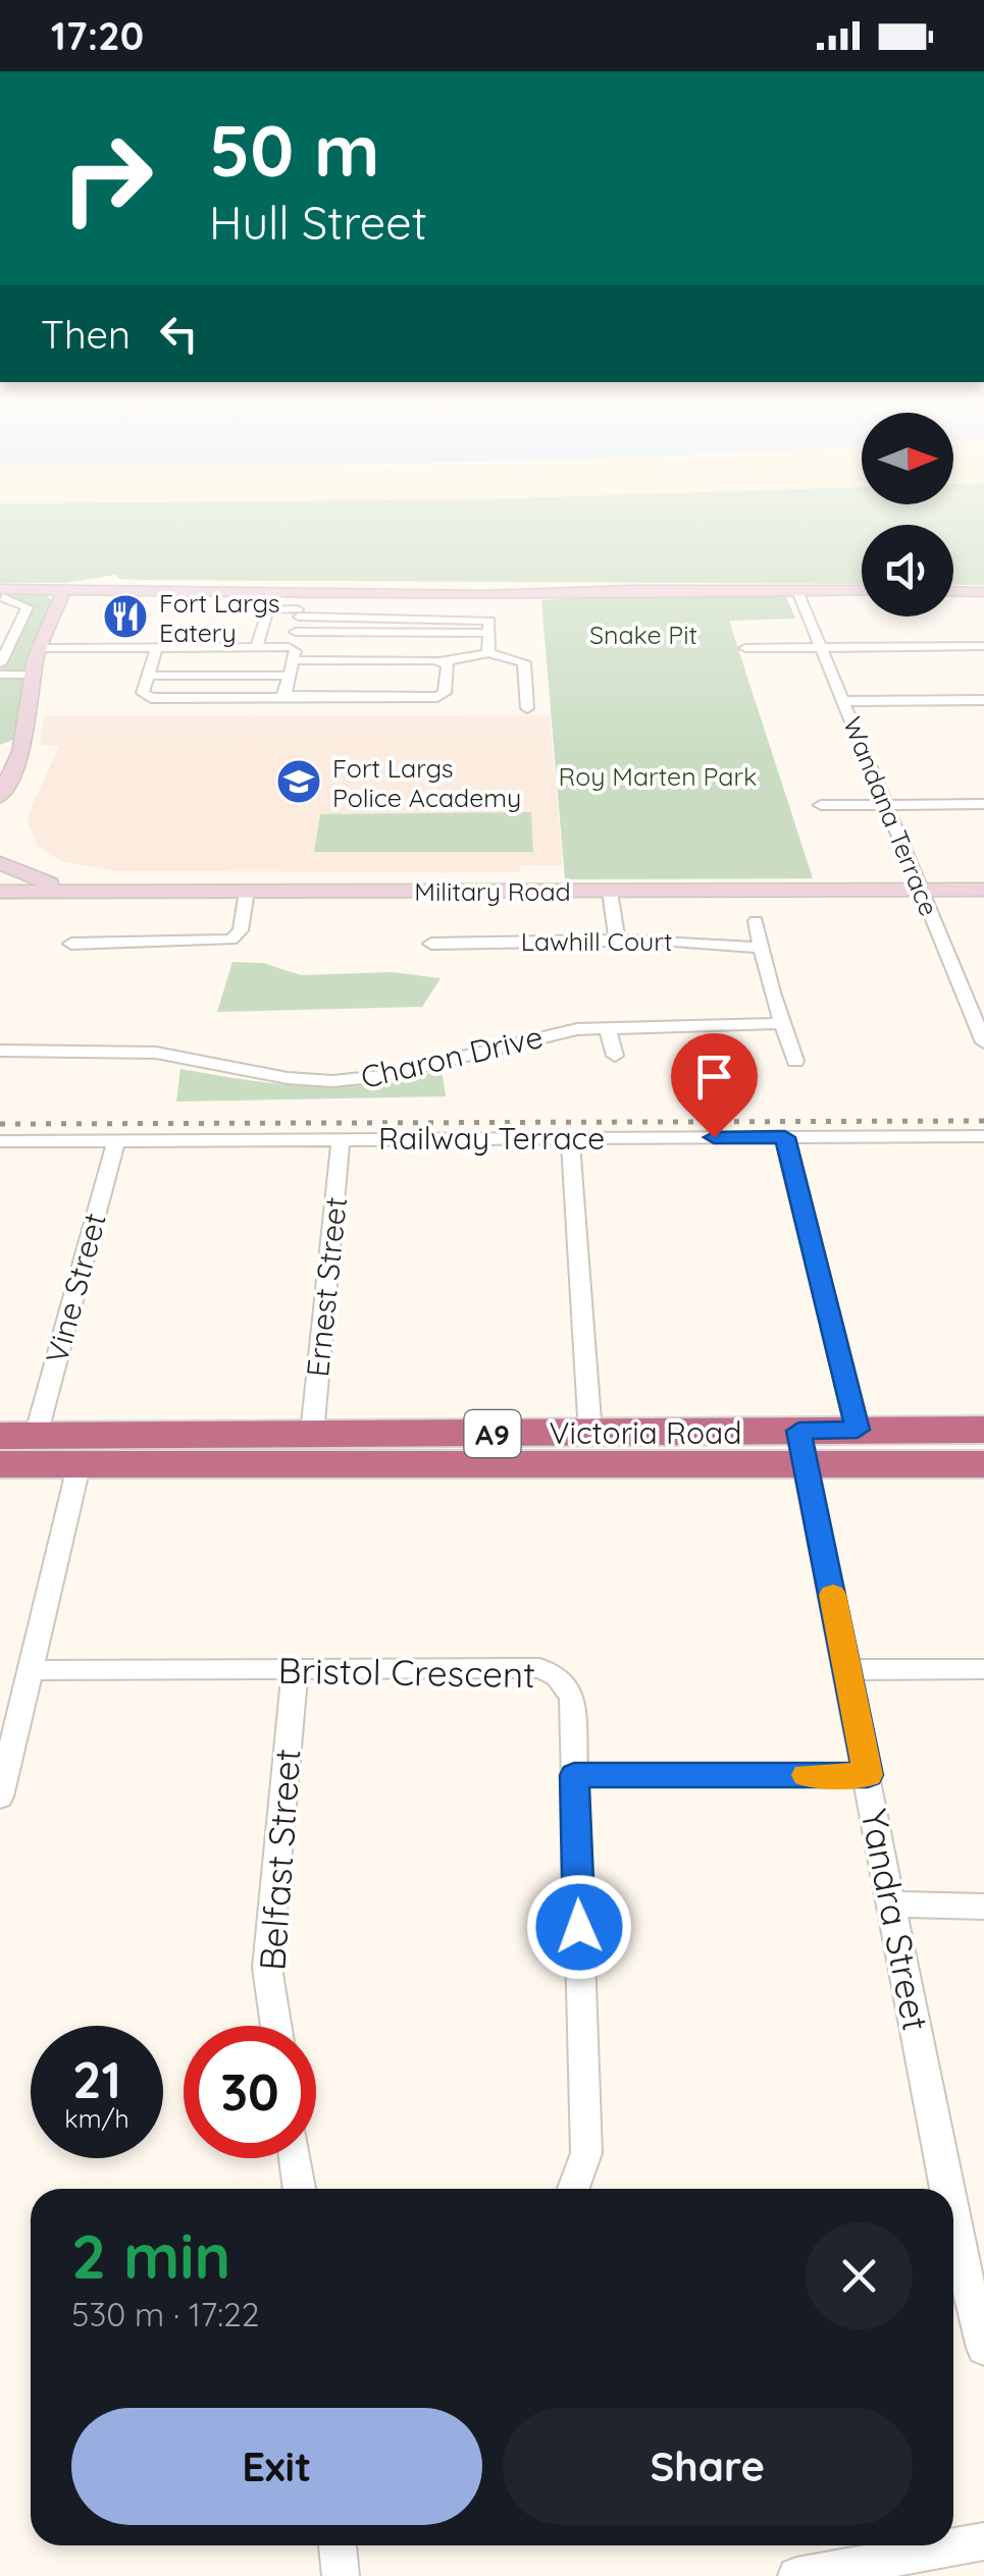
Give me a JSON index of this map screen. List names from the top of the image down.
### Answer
{
  "streets": {
    "highway": ["Victoria Road", "A9"],
    "main road": ["Military Road"],
    "street": [
      "Wandana Terrace",
      "Lawhill Court",
      "Charon Drive",
      "Railway Terrace",
      "Ernest Street",
      "Vine Street",
      "Bristol Crescent",
      "Belfast Street",
      "Yandra Street"
    ]
  },
  "crossings": [
    ["Wandana Terrace", "Military Road"],
    ["Railway Terrace", "Ernest Street"],
    ["Railway Terrace", "Vine Street"],
    ["Ernest Street", "Victoria Road"],
    ["Vine Street", "Victoria Road"],
    ["Victoria Road", "Yandra Street"],
    ["Bristol Crescent", "Belfast Street"]
  ],
  "parks": ["Snake Pit", "Roy Marten Park"],
  "places": {
    "restaurant": ["Fort Largs Eatery"],
    "school or university": ["Fort Largs Police Academy"]
  },
  "north": "right",
  "page": {
    "status": "17:20",
    "turn": ["50 m", "Hull Street"],
    "then": "Then",
    "speed": "21 km/h",
    "limit": "30",
    "heading": ["2 min", "530 m · 17:22"],
    "buttons": ["Exit", "Share"]
  }
}
